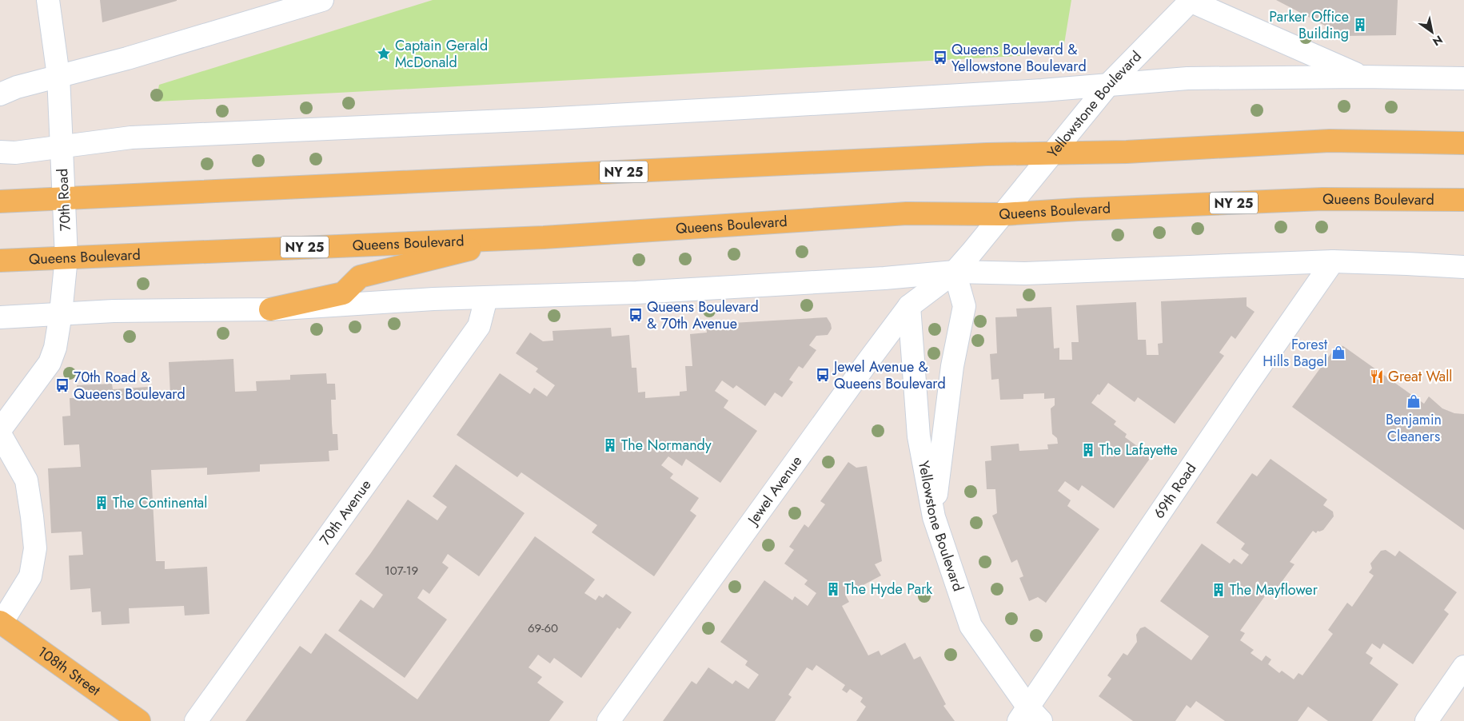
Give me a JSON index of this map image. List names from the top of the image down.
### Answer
{
  "streets": {
    "main road": ["NY 25", "Queens Boulevard", "108th Street"],
    "street": [
      "Yellowstone Boulevard",
      "70th Road",
      "Jewel Avenue",
      "69th Road",
      "70th Avenue"
    ]
  },
  "crossings": [
    ["Yellowstone Boulevard", "NY 25"],
    ["Yellowstone Boulevard", "Queens Boulevard"],
    ["Yellowstone Boulevard", "Jewel Avenue"],
    ["Yellowstone Boulevard", "69th Road"],
    ["NY 25", "70th Road"],
    ["Queens Boulevard", "70th Road"]
  ],
  "places": {
    "building": [
      "Parker Office Building",
      "The Normandy",
      "The Lafayette",
      "The Continental",
      "The Hyde Park",
      "The Mayflower"
    ],
    "place": ["Captain Gerald McDonald"],
    "bus stop": [
      "Queens Boulevard & Yellowstone Boulevard",
      "Queens Boulevard & 70th Avenue",
      "Jewel Avenue & Queens Boulevard",
      "70th Road & Queens Boulevard"
    ],
    "shop": ["Forest Hills Bagel", "Benjamin Cleaners"],
    "restaurant": ["Great Wall"]
  },
  "house_numbers": ["107-19", "69-60"],
  "north": "bottom right"
}
